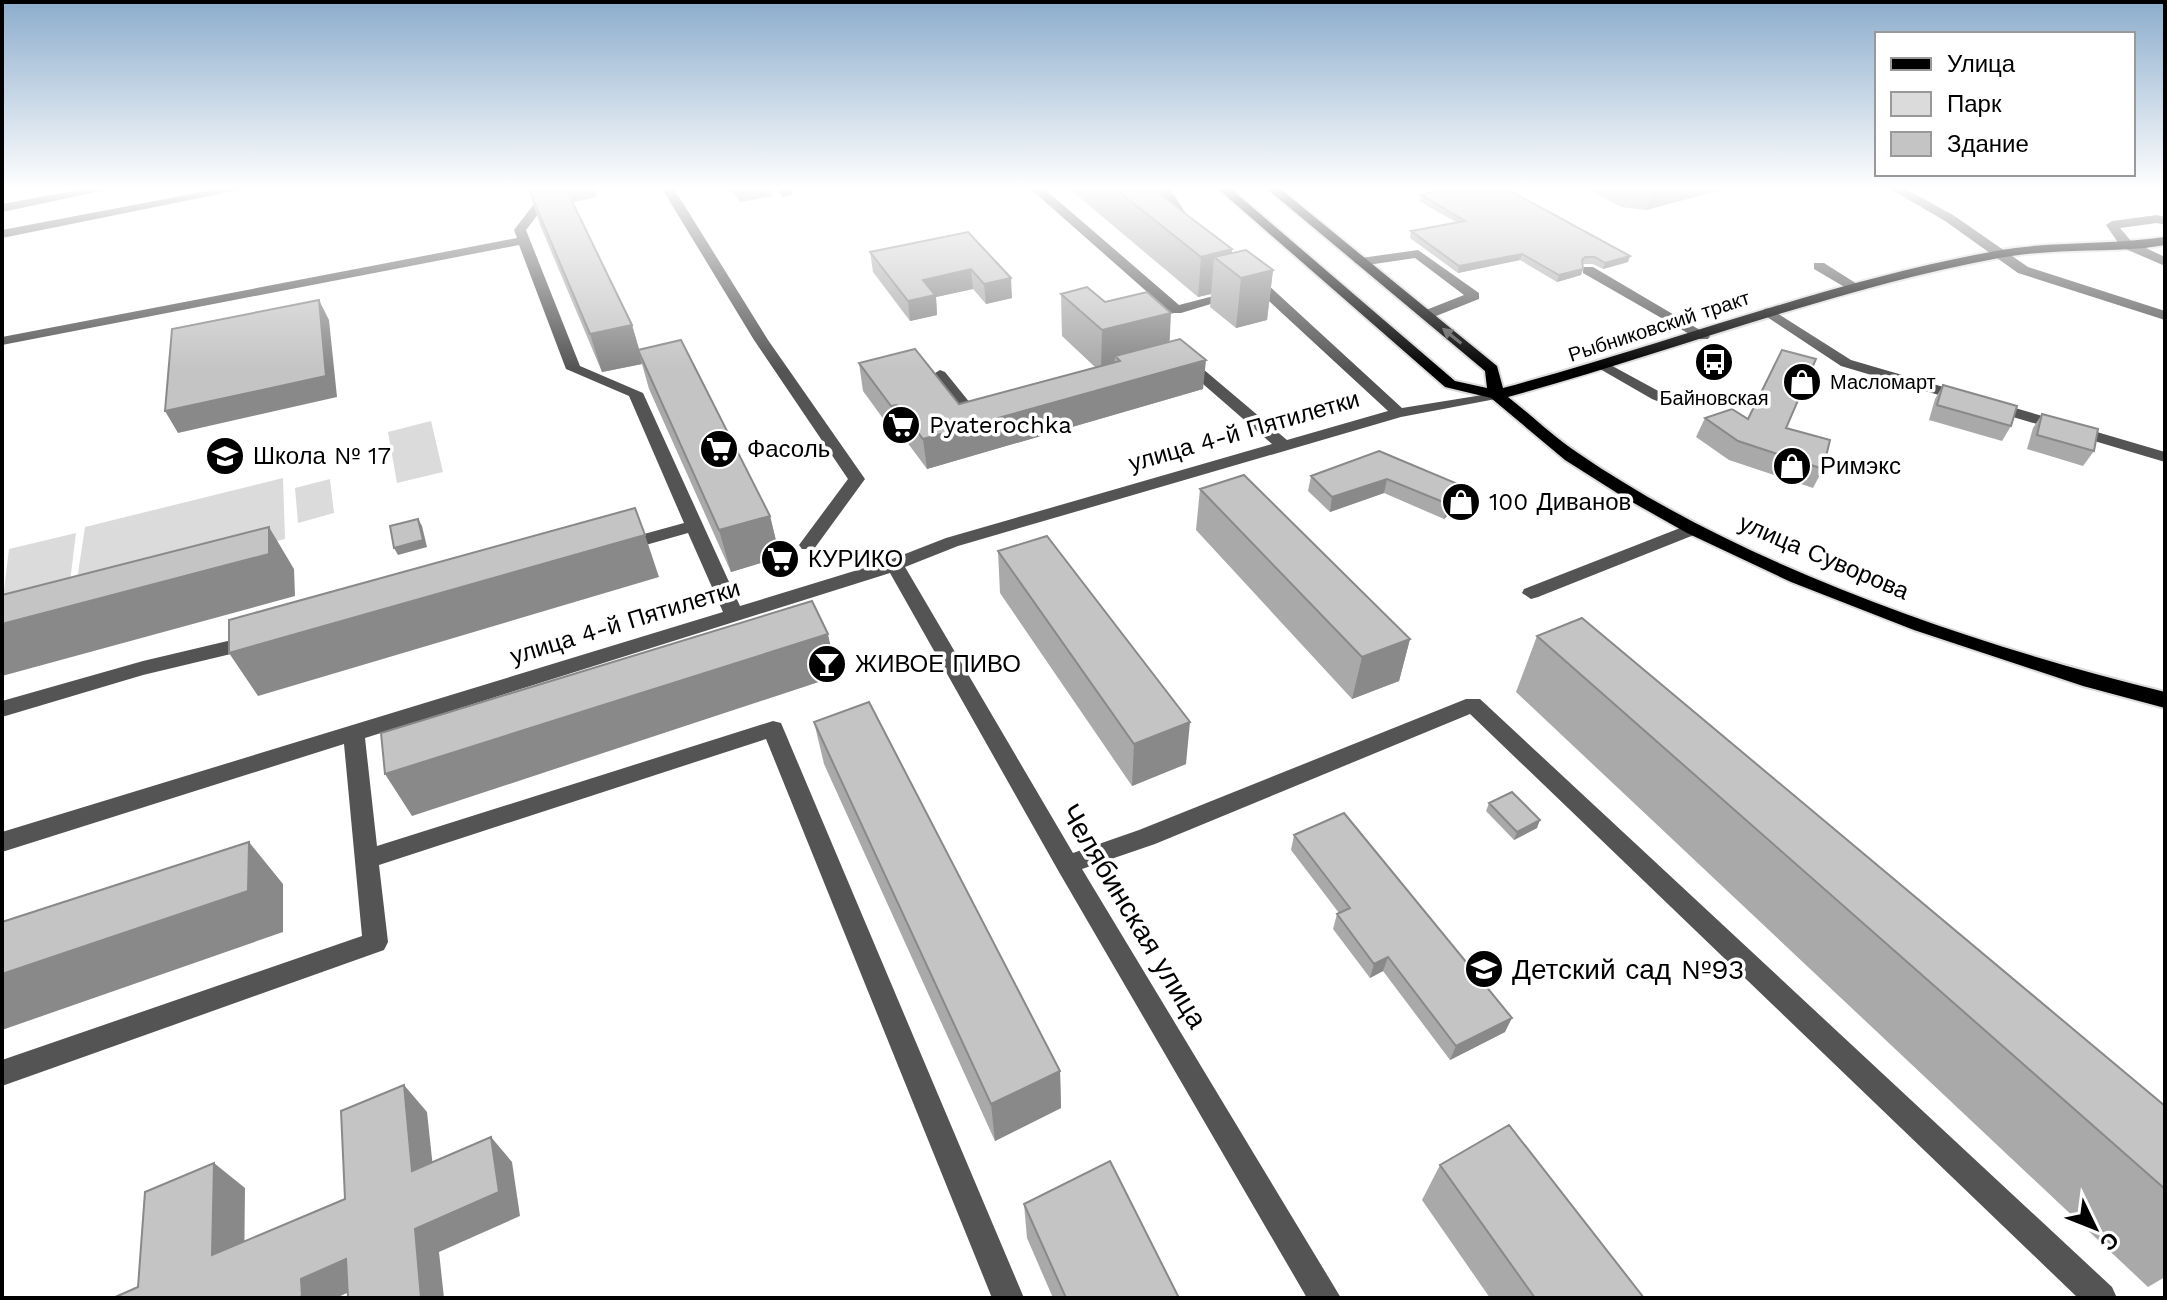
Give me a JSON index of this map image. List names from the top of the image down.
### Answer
{
  "streets": {
    "main road": ["Рыбниковский тракт", "улица Суворова"],
    "street": ["улица 4-й Пятилетки", "Челябинская улица"]
  },
  "crossings": [
    ["Рыбниковский тракт", "улица 4-й Пятилетки"],
    ["Рыбниковский тракт", "улица Суворова"],
    ["улица 4-й Пятилетки", "улица Суворова"],
    ["улица 4-й Пятилетки", "Челябинская улица"]
  ],
  "places": {
    "bus stop": ["Байновская"],
    "shop": ["Масломарт", "Римэкс", "100 Диванов"],
    "supermarket": ["Pyaterochka", "Фасоль", "КУРИКО"],
    "school or university": ["Школа № 17", "Детский сад №93"],
    "bar": ["ЖИВОЕ ПИВО"]
  },
  "legend": ["Улица", "Парк", "Здание"],
  "north": "bottom right"
}
